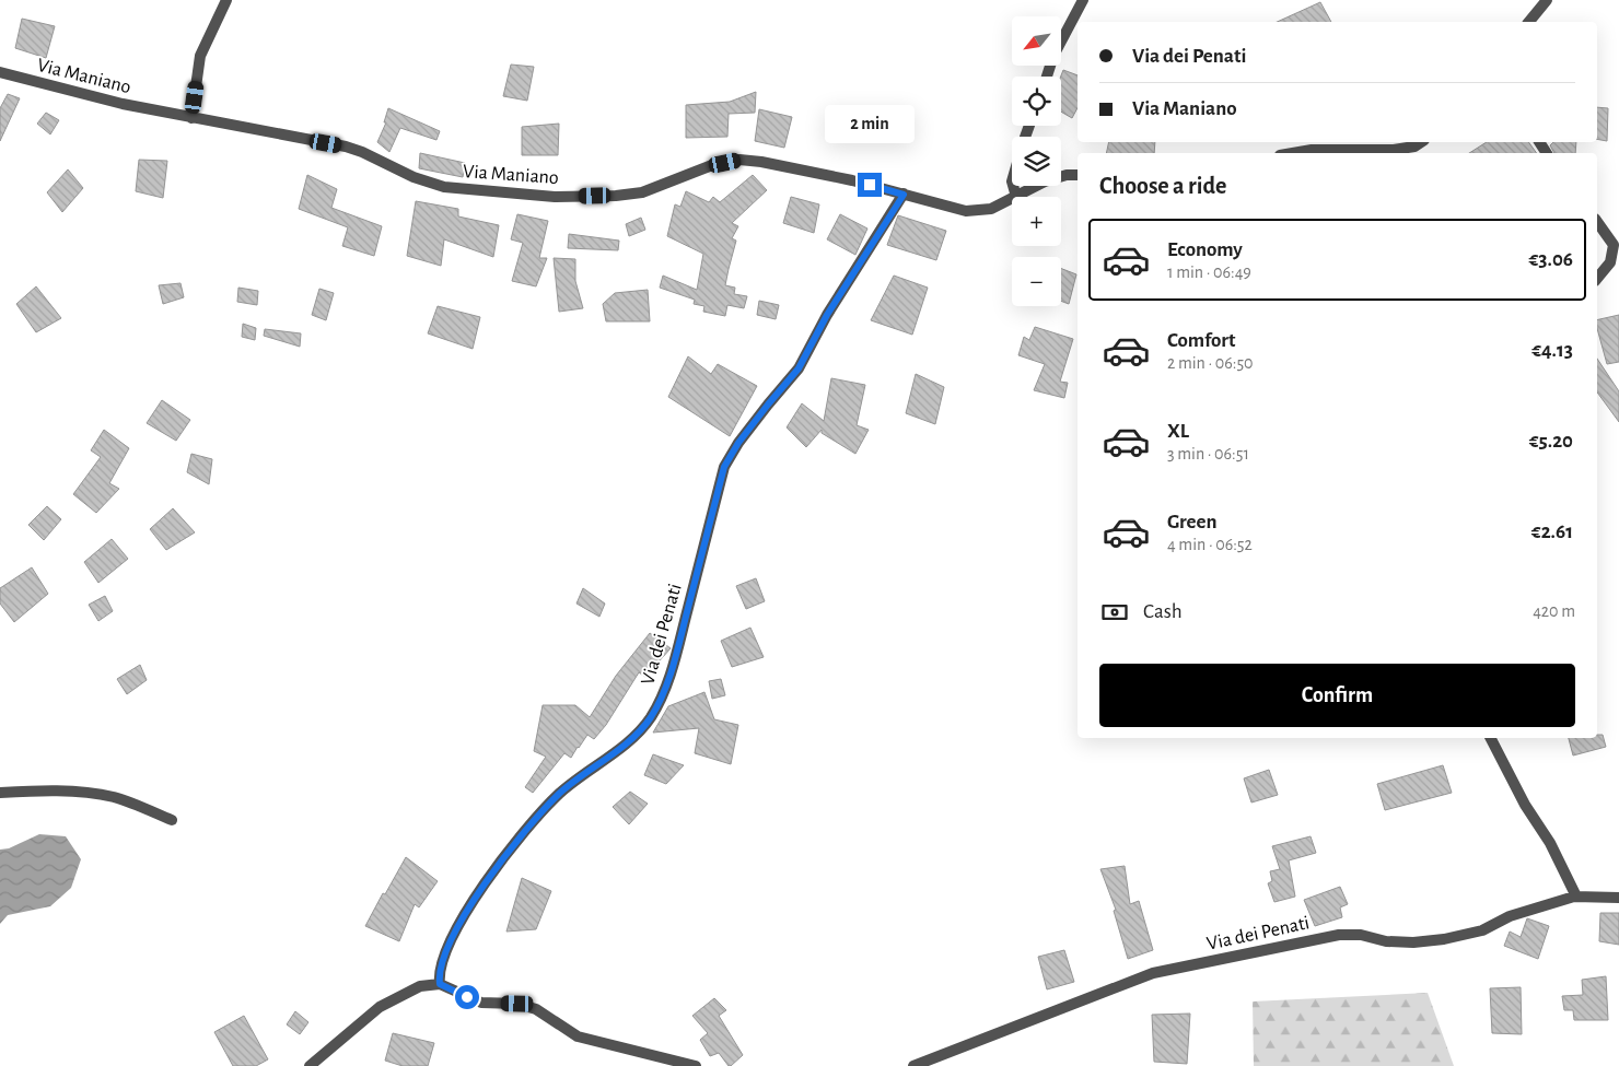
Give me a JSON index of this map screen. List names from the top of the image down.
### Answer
{
  "streets": {
    "street": ["Via Maniano", "Via dei Penati"]
  },
  "crossings": [
    ["Via Maniano", "Via dei Penati"]
  ],
  "north": "bottom left",
  "page": {
    "map_buttons": ["+", "−"],
    "banner": ["Via dei Penati", "Via Maniano"],
    "bubble": "2 min",
    "heading": "Choose a ride",
    "list": [
      {
        "name": "Economy",
        "note": "1 min · 06:49",
        "value": "€3.06"
      },
      {
        "name": "Comfort",
        "note": "2 min · 06:50",
        "value": "€4.13"
      },
      {
        "name": "XL",
        "note": "3 min · 06:51",
        "value": "€5.20"
      },
      {
        "name": "Green",
        "note": "4 min · 06:52",
        "value": "€2.61"
      }
    ],
    "pay": ["Cash", "420 m"],
    "buttons": "Confirm"
  }
}
